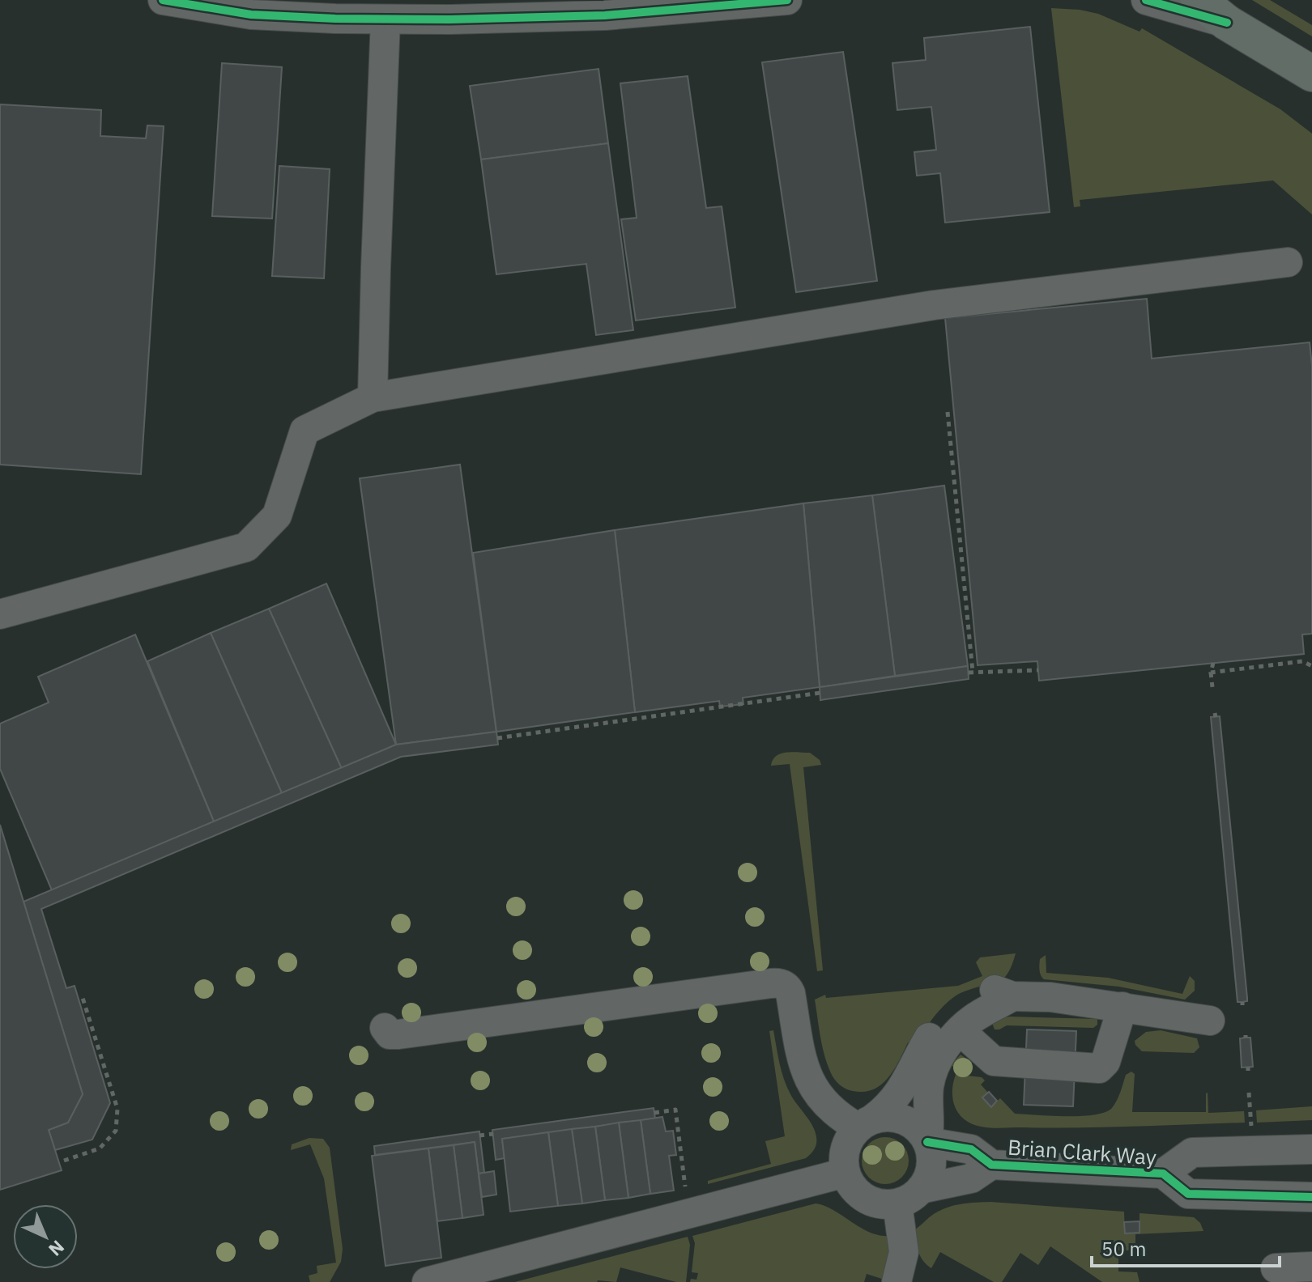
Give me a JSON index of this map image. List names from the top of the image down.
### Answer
{
  "streets": {
    "street": ["Brian Clark Way"]
  },
  "scale_bar": "50 m",
  "north": "bottom right"
}
